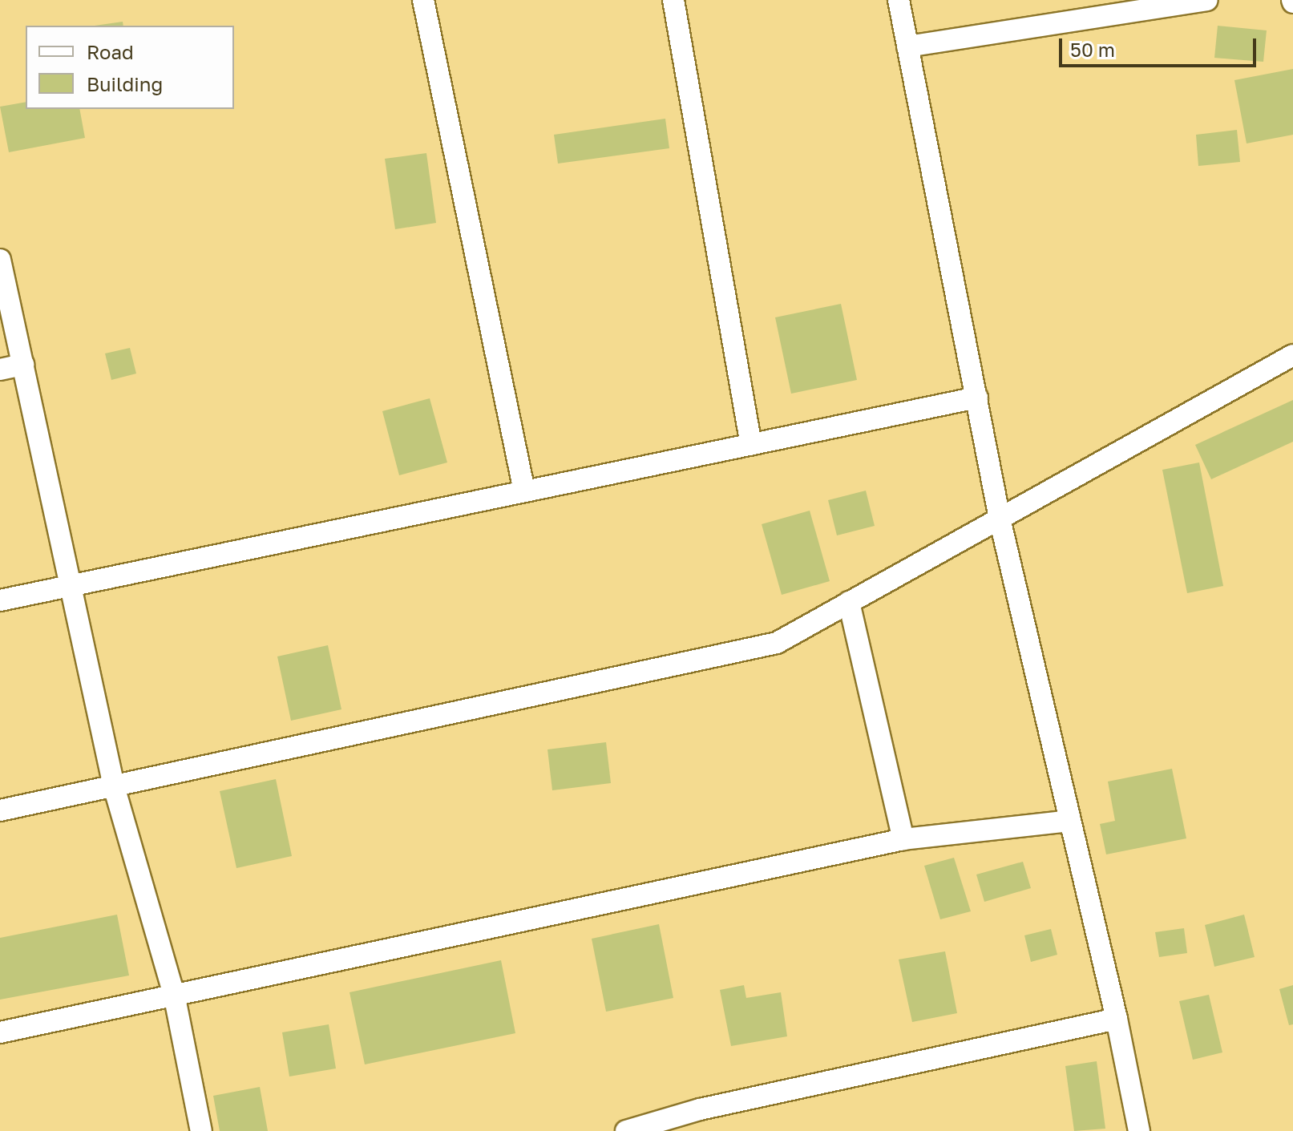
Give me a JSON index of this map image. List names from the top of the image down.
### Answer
{
  "legend": ["Road", "Building"],
  "scale_bar": "50 m"
}
